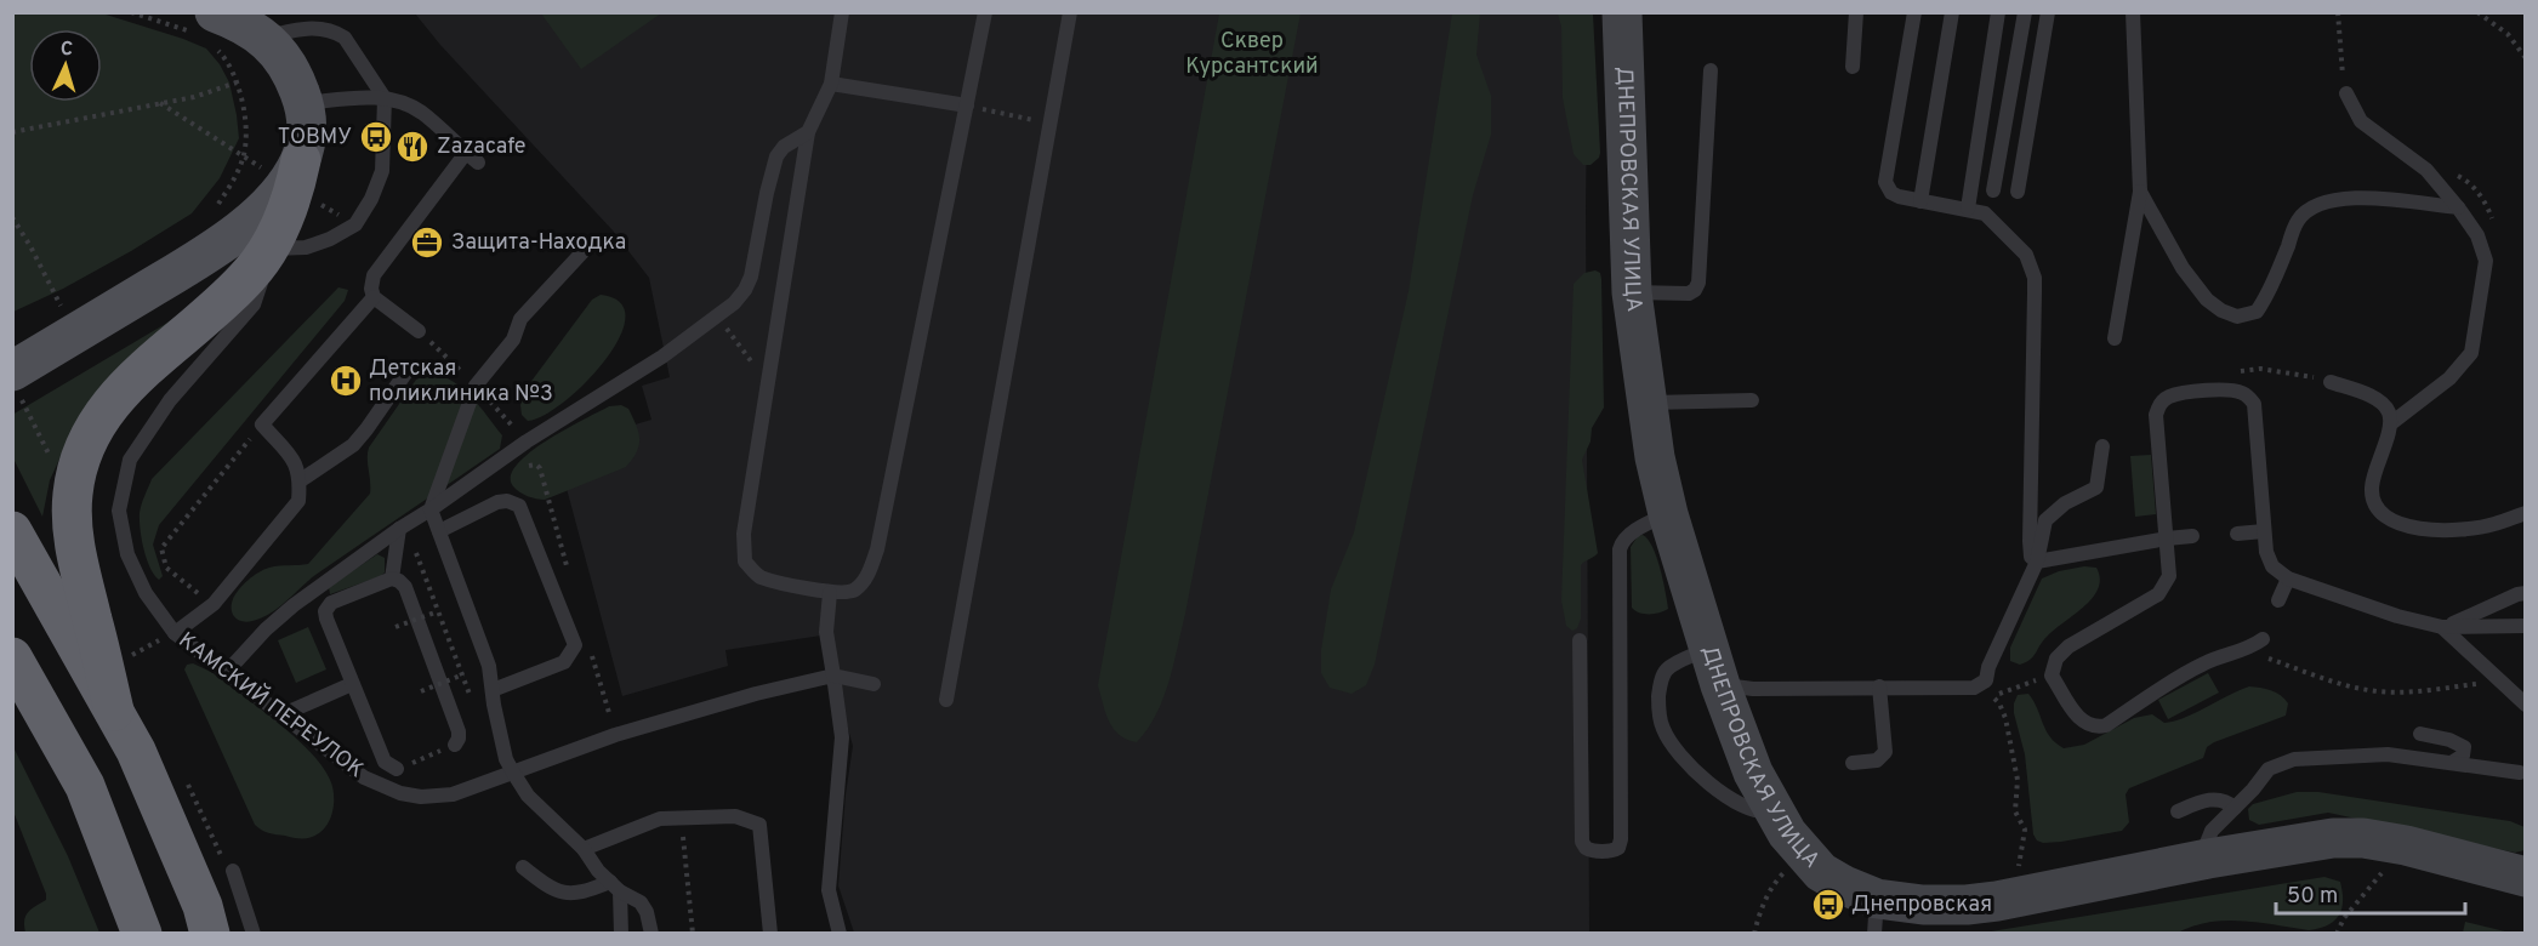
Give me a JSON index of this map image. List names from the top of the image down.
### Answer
{
  "streets": {
    "main road": ["ДНЕПРОВСКАЯ УЛИЦА"],
    "lane": ["КАМСКИЙ ПЕРЕУЛОК"]
  },
  "parks": ["Сквер Курсантский"],
  "places": {
    "bus stop": ["ТОВМУ", "Днепровская"],
    "restaurant": ["Zazacafe"],
    "office": ["Защита-Находка"],
    "hospital": ["Детская поликлиника №3"]
  },
  "scale_bar": "50 m",
  "north": "top"
}
